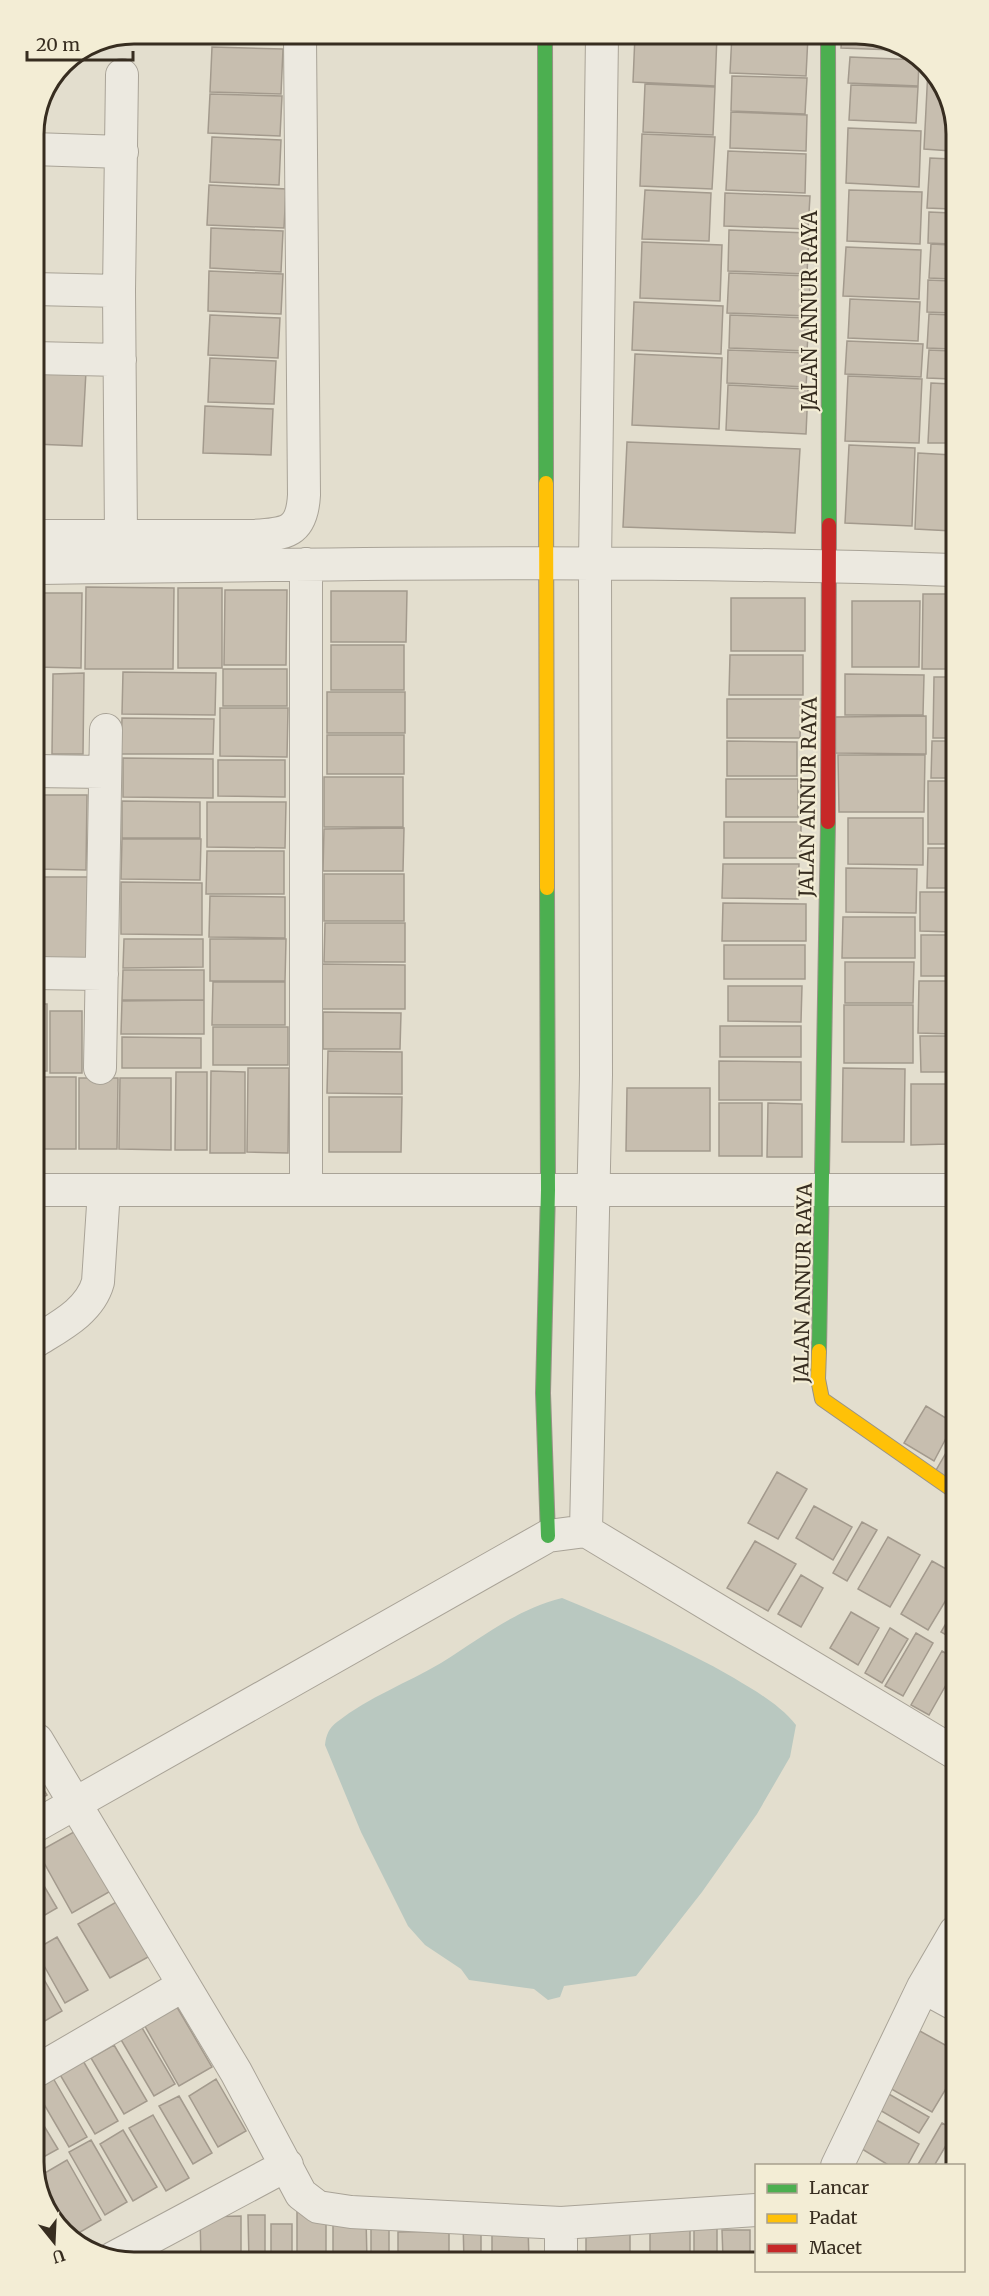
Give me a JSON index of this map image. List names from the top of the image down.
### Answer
{
  "streets": {
    "street": ["JALAN ANNUR RAYA"]
  },
  "legend": ["Lancar", "Padat", "Macet"],
  "scale_bar": "20 m",
  "north": "bottom"
}
